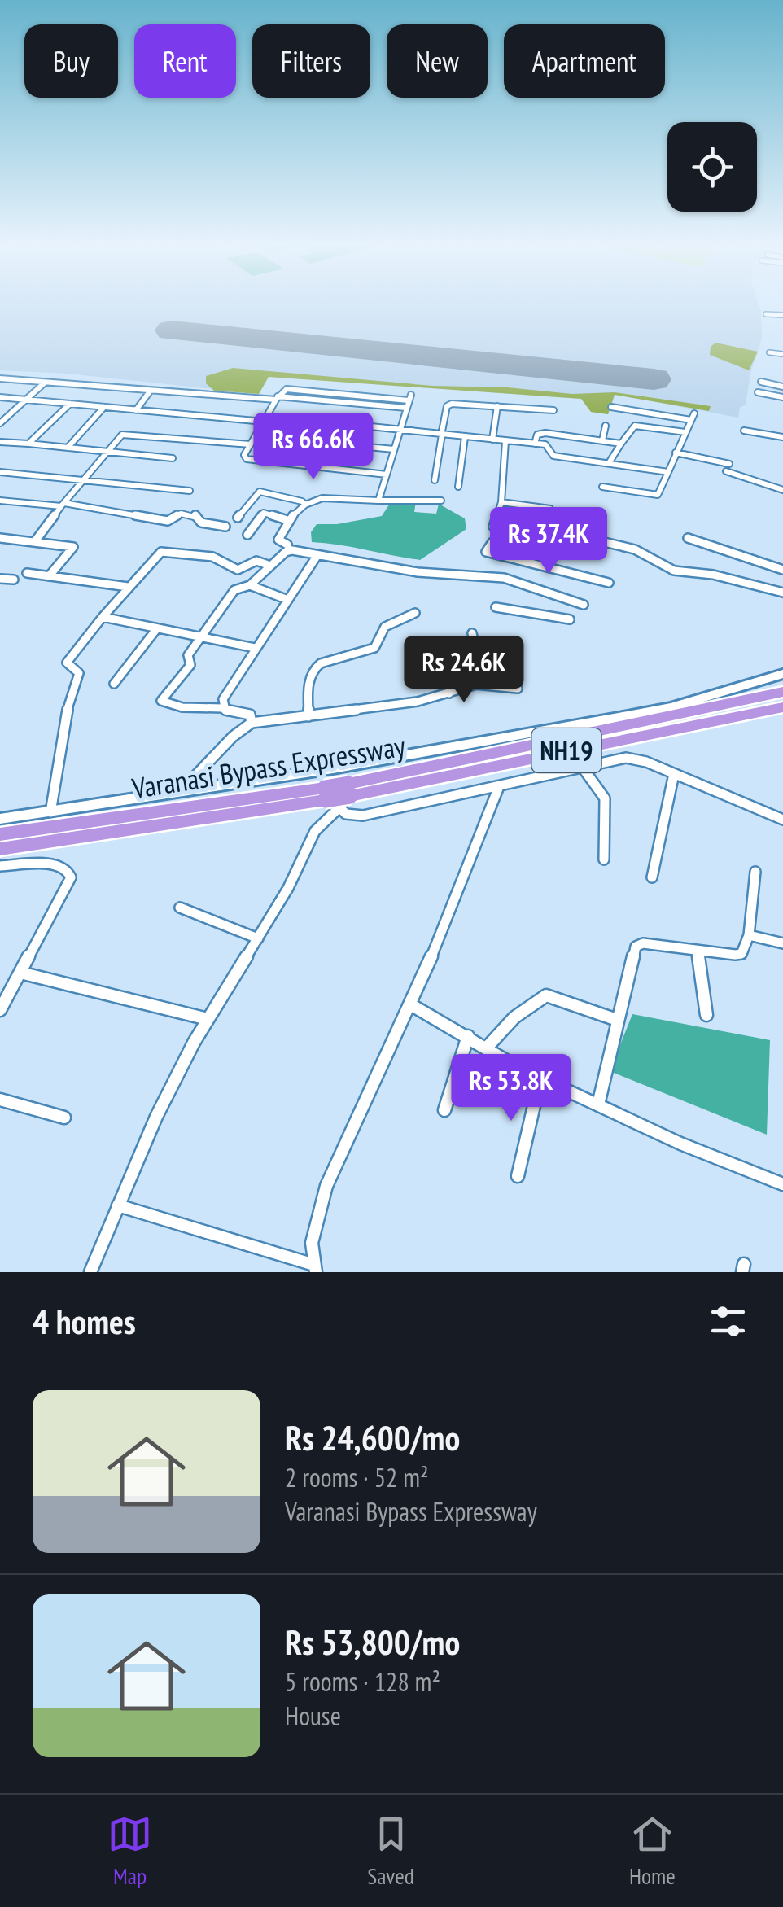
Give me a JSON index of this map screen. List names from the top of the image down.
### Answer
{
  "streets": {
    "highway": ["NH19", "Varanasi Bypass Expressway"]
  },
  "page": {
    "chip": [
      "Buy",
      "Rent",
      "Filters",
      "New",
      "Apartment"
    ],
    "price": [
      "Rs 66.6K",
      "Rs 37.4K",
      "Rs 24.6K",
      "Rs 53.8K"
    ],
    "heading": "4 homes",
    "list": [
      {
        "name": "Rs 24,600/mo",
        "note": "2 rooms · 52 m² · Varanasi Bypass Expressway"
      },
      {
        "name": "Rs 53,800/mo",
        "note": "5 rooms · 128 m² · House"
      }
    ],
    "tabs": ["Map", "Saved", "Home"]
  }
}
